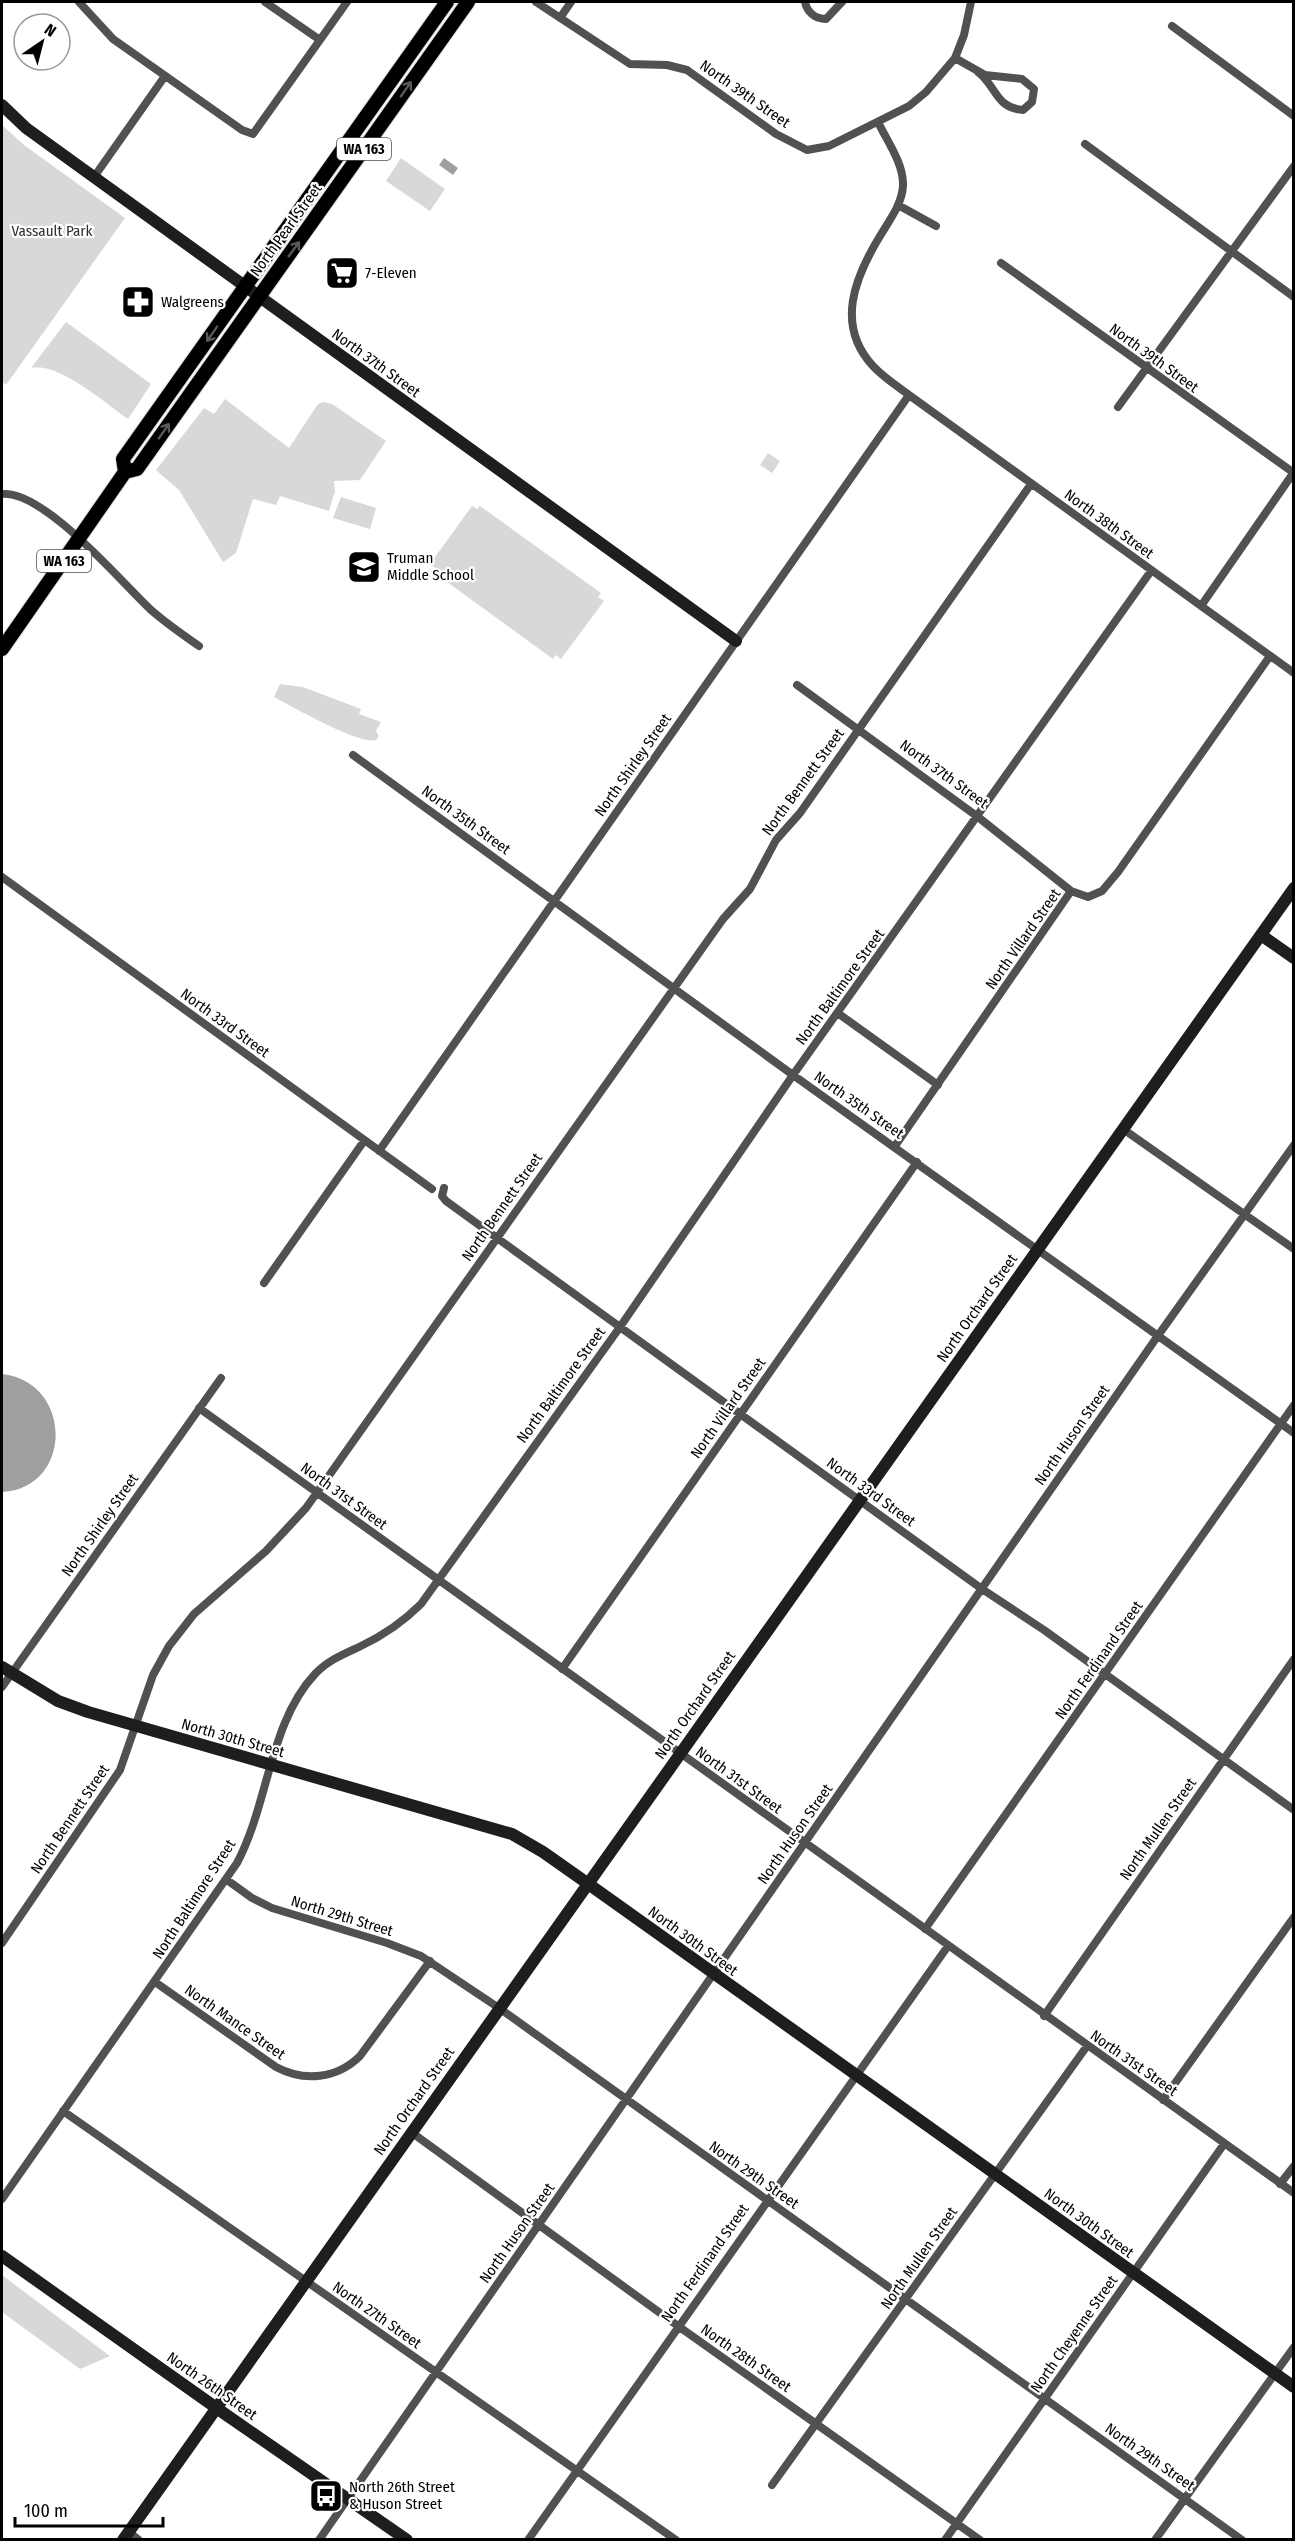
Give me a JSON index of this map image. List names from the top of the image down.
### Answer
{
  "streets": {
    "main road": ["WA 163", "North Pearl Street"],
    "street": [
      "North 39th Street",
      "North 37th Street",
      "North 38th Street",
      "North Shirley Street",
      "North Bennett Street",
      "North 35th Street",
      "North Villard Street",
      "North Baltimore Street",
      "North 33rd Street",
      "North Orchard Street",
      "North Huson Street",
      "North 31st Street",
      "North Ferdinand Street",
      "North 30th Street",
      "North Mullen Street",
      "North 29th Street",
      "North Mance Street",
      "North 27th Street",
      "North Cheyenne Street",
      "North 28th Street",
      "North 26th Street"
    ]
  },
  "crossings": [
    ["North Pearl Street", "North 37th Street"],
    ["North 37th Street", "North Shirley Street"],
    ["North 37th Street", "North Bennett Street"],
    ["North 37th Street", "North Villard Street"],
    ["North 37th Street", "North Baltimore Street"],
    ["North 38th Street", "North Shirley Street"],
    ["North 38th Street", "North Bennett Street"],
    ["North 38th Street", "North Villard Street"],
    ["North 38th Street", "North Baltimore Street"],
    ["North Shirley Street", "North 35th Street"],
    ["North Shirley Street", "North 33rd Street"],
    ["North Shirley Street", "North 31st Street"],
    ["North Shirley Street", "North 30th Street"],
    ["North Bennett Street", "North 35th Street"],
    ["North Bennett Street", "North 33rd Street"],
    ["North Bennett Street", "North 31st Street"],
    ["North Bennett Street", "North 30th Street"],
    ["North 35th Street", "North Villard Street"],
    ["North 35th Street", "North Baltimore Street"],
    ["North 35th Street", "North Orchard Street"],
    ["North 35th Street", "North Huson Street"],
    ["North 35th Street", "North Ferdinand Street"],
    ["North Villard Street", "North 33rd Street"],
    ["North Villard Street", "North 31st Street"],
    ["North Baltimore Street", "North 33rd Street"],
    ["North Baltimore Street", "North 31st Street"],
    ["North Baltimore Street", "North 30th Street"],
    ["North Baltimore Street", "North 29th Street"],
    ["North Baltimore Street", "North Mance Street"],
    ["North Baltimore Street", "North 27th Street"],
    ["North 33rd Street", "North Orchard Street"],
    ["North 33rd Street", "North Huson Street"],
    ["North 33rd Street", "North Ferdinand Street"],
    ["North 33rd Street", "North Mullen Street"],
    ["North Orchard Street", "North 31st Street"],
    ["North Orchard Street", "North 30th Street"],
    ["North Orchard Street", "North 29th Street"],
    ["North Orchard Street", "North 27th Street"],
    ["North Orchard Street", "North 28th Street"],
    ["North Orchard Street", "North 26th Street"],
    ["North Huson Street", "North 31st Street"],
    ["North Huson Street", "North 30th Street"],
    ["North Huson Street", "North 29th Street"],
    ["North Huson Street", "North 27th Street"],
    ["North Huson Street", "North 28th Street"],
    ["North Huson Street", "North 26th Street"],
    ["North 31st Street", "North Ferdinand Street"],
    ["North 31st Street", "North Mullen Street"],
    ["North 31st Street", "North Cheyenne Street"],
    ["North Ferdinand Street", "North 30th Street"],
    ["North Ferdinand Street", "North 29th Street"],
    ["North Ferdinand Street", "North 27th Street"],
    ["North Ferdinand Street", "North 28th Street"],
    ["North 30th Street", "North Mullen Street"],
    ["North 30th Street", "North Cheyenne Street"],
    ["North Mullen Street", "North 29th Street"],
    ["North Mullen Street", "North 28th Street"],
    ["North 29th Street", "North Mance Street"],
    ["North 29th Street", "North Cheyenne Street"],
    ["North Cheyenne Street", "North 28th Street"]
  ],
  "parks": ["Vassault Park"],
  "places": {
    "supermarket": ["7-Eleven"],
    "pharmacy": ["Walgreens"],
    "school or university": ["Truman Middle School"],
    "bus stop": ["North 26th Street & Huson Street"]
  },
  "scale_bar": "100 m",
  "north": "top right"
}
